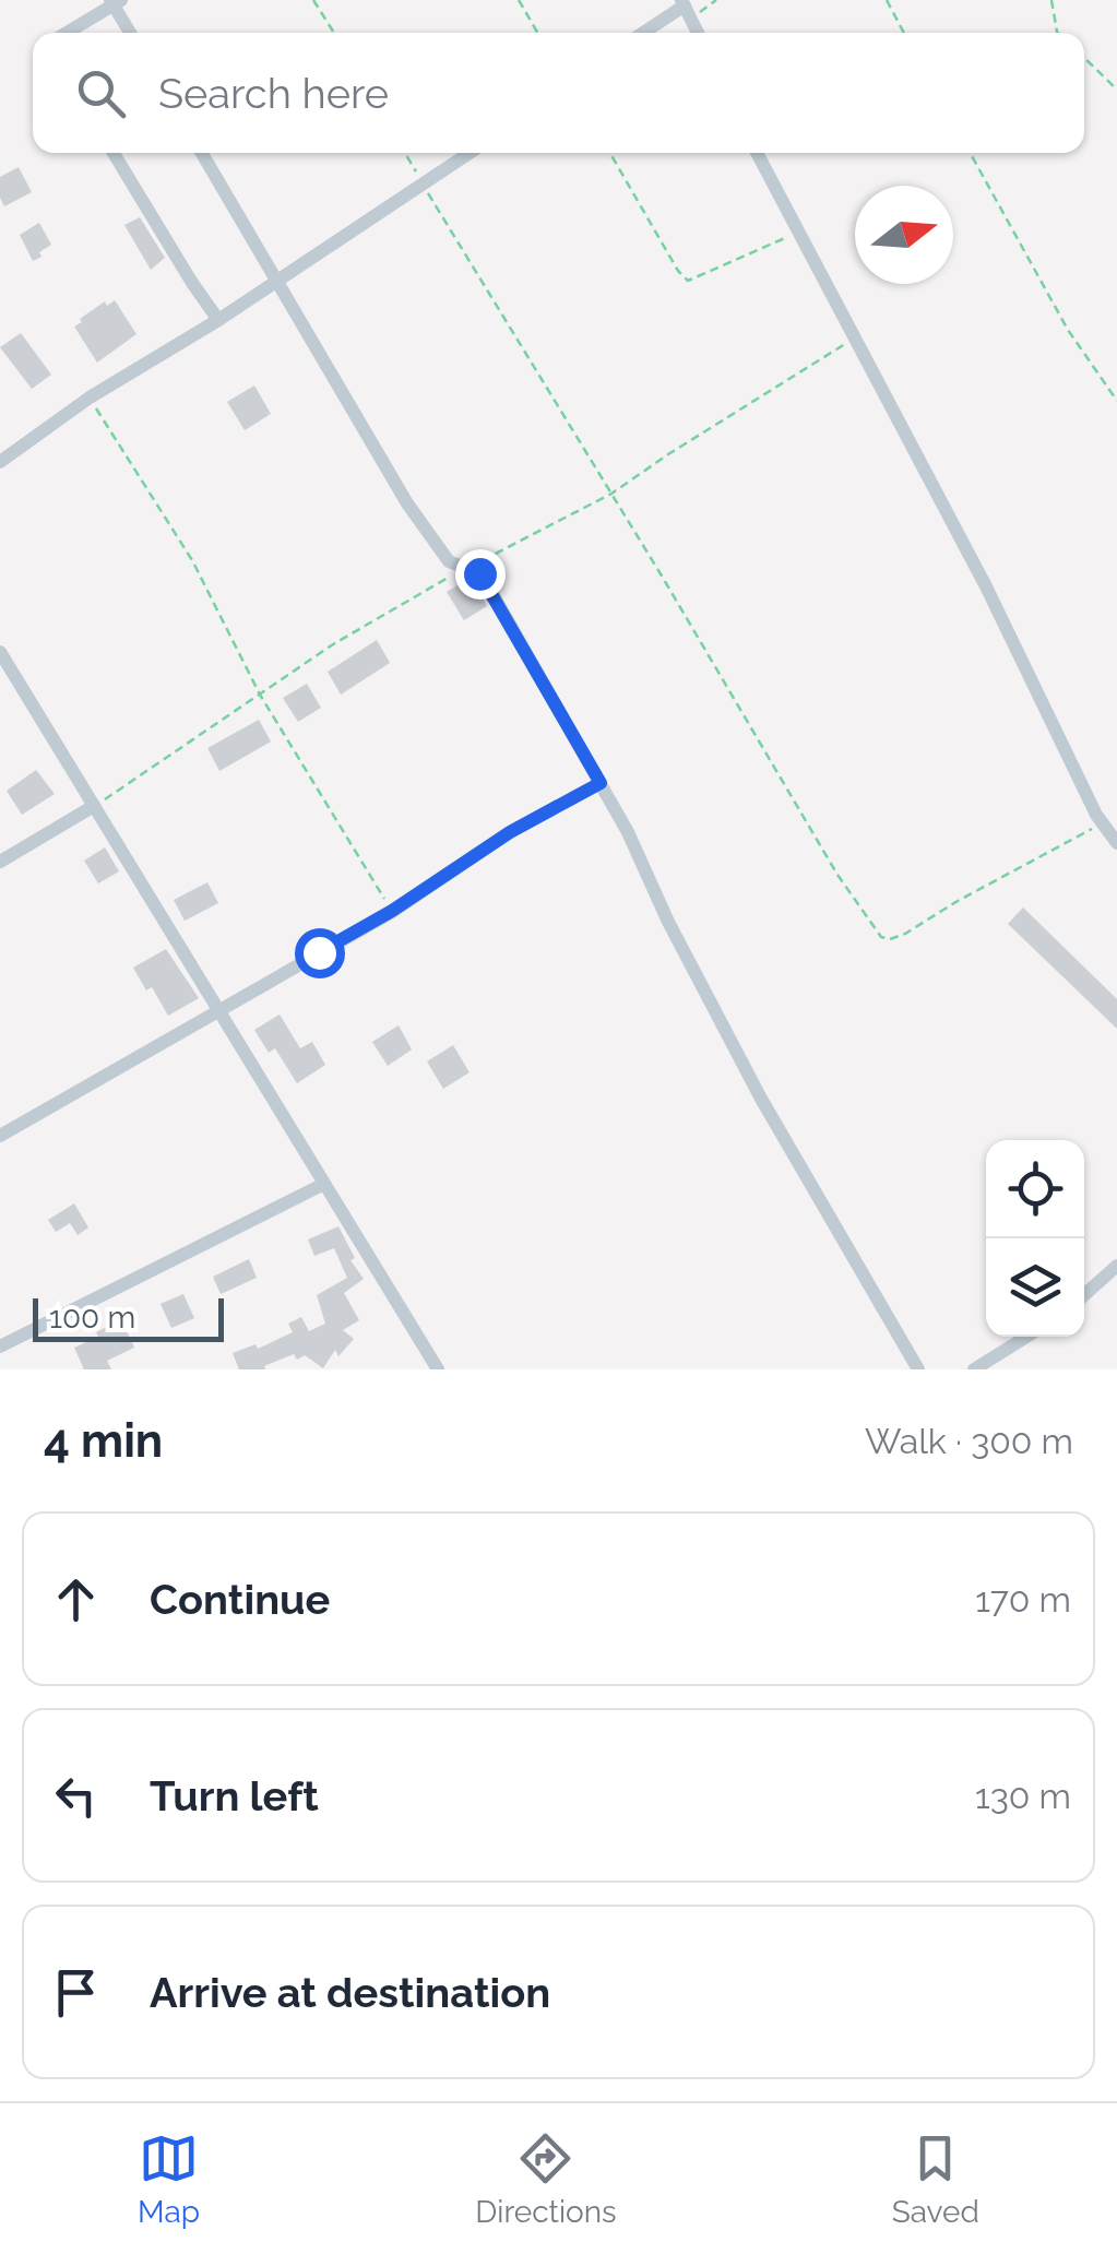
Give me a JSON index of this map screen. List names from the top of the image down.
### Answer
{
  "scale_bar": "100 m",
  "north": "right",
  "page": {
    "search": "Search here",
    "scale": "100 m",
    "heading": ["4 min", "Walk · 300 m"],
    "list": [
      ["Continue", "170 m"],
      ["Turn left", "130 m"],
      "Arrive at destination"
    ],
    "nav": ["Map", "Directions", "Saved"]
  }
}
